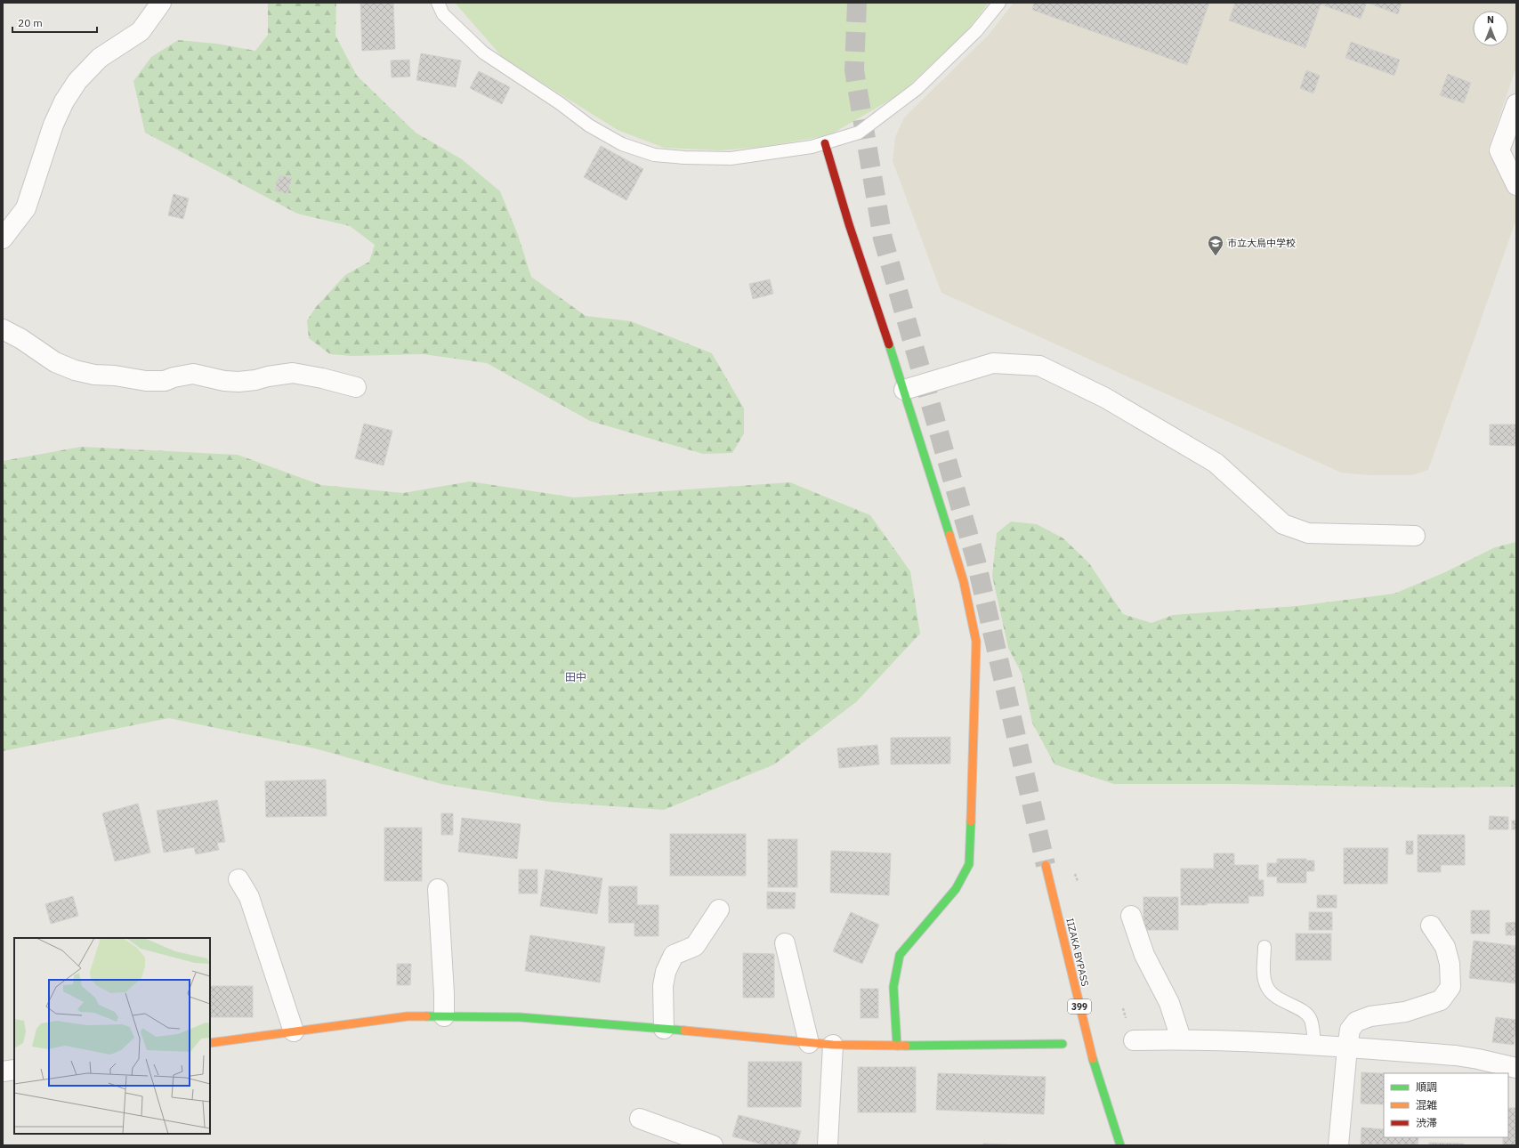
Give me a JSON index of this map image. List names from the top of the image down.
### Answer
{
  "streets": {
    "main road": ["IIZAKA BYPASS", "399"]
  },
  "districts": ["田中"],
  "places": {
    "school or university": ["市立大鳥中学校"]
  },
  "legend": ["順調", "混雑", "渋滞"],
  "scale_bar": "20 m",
  "north": "top"
}
